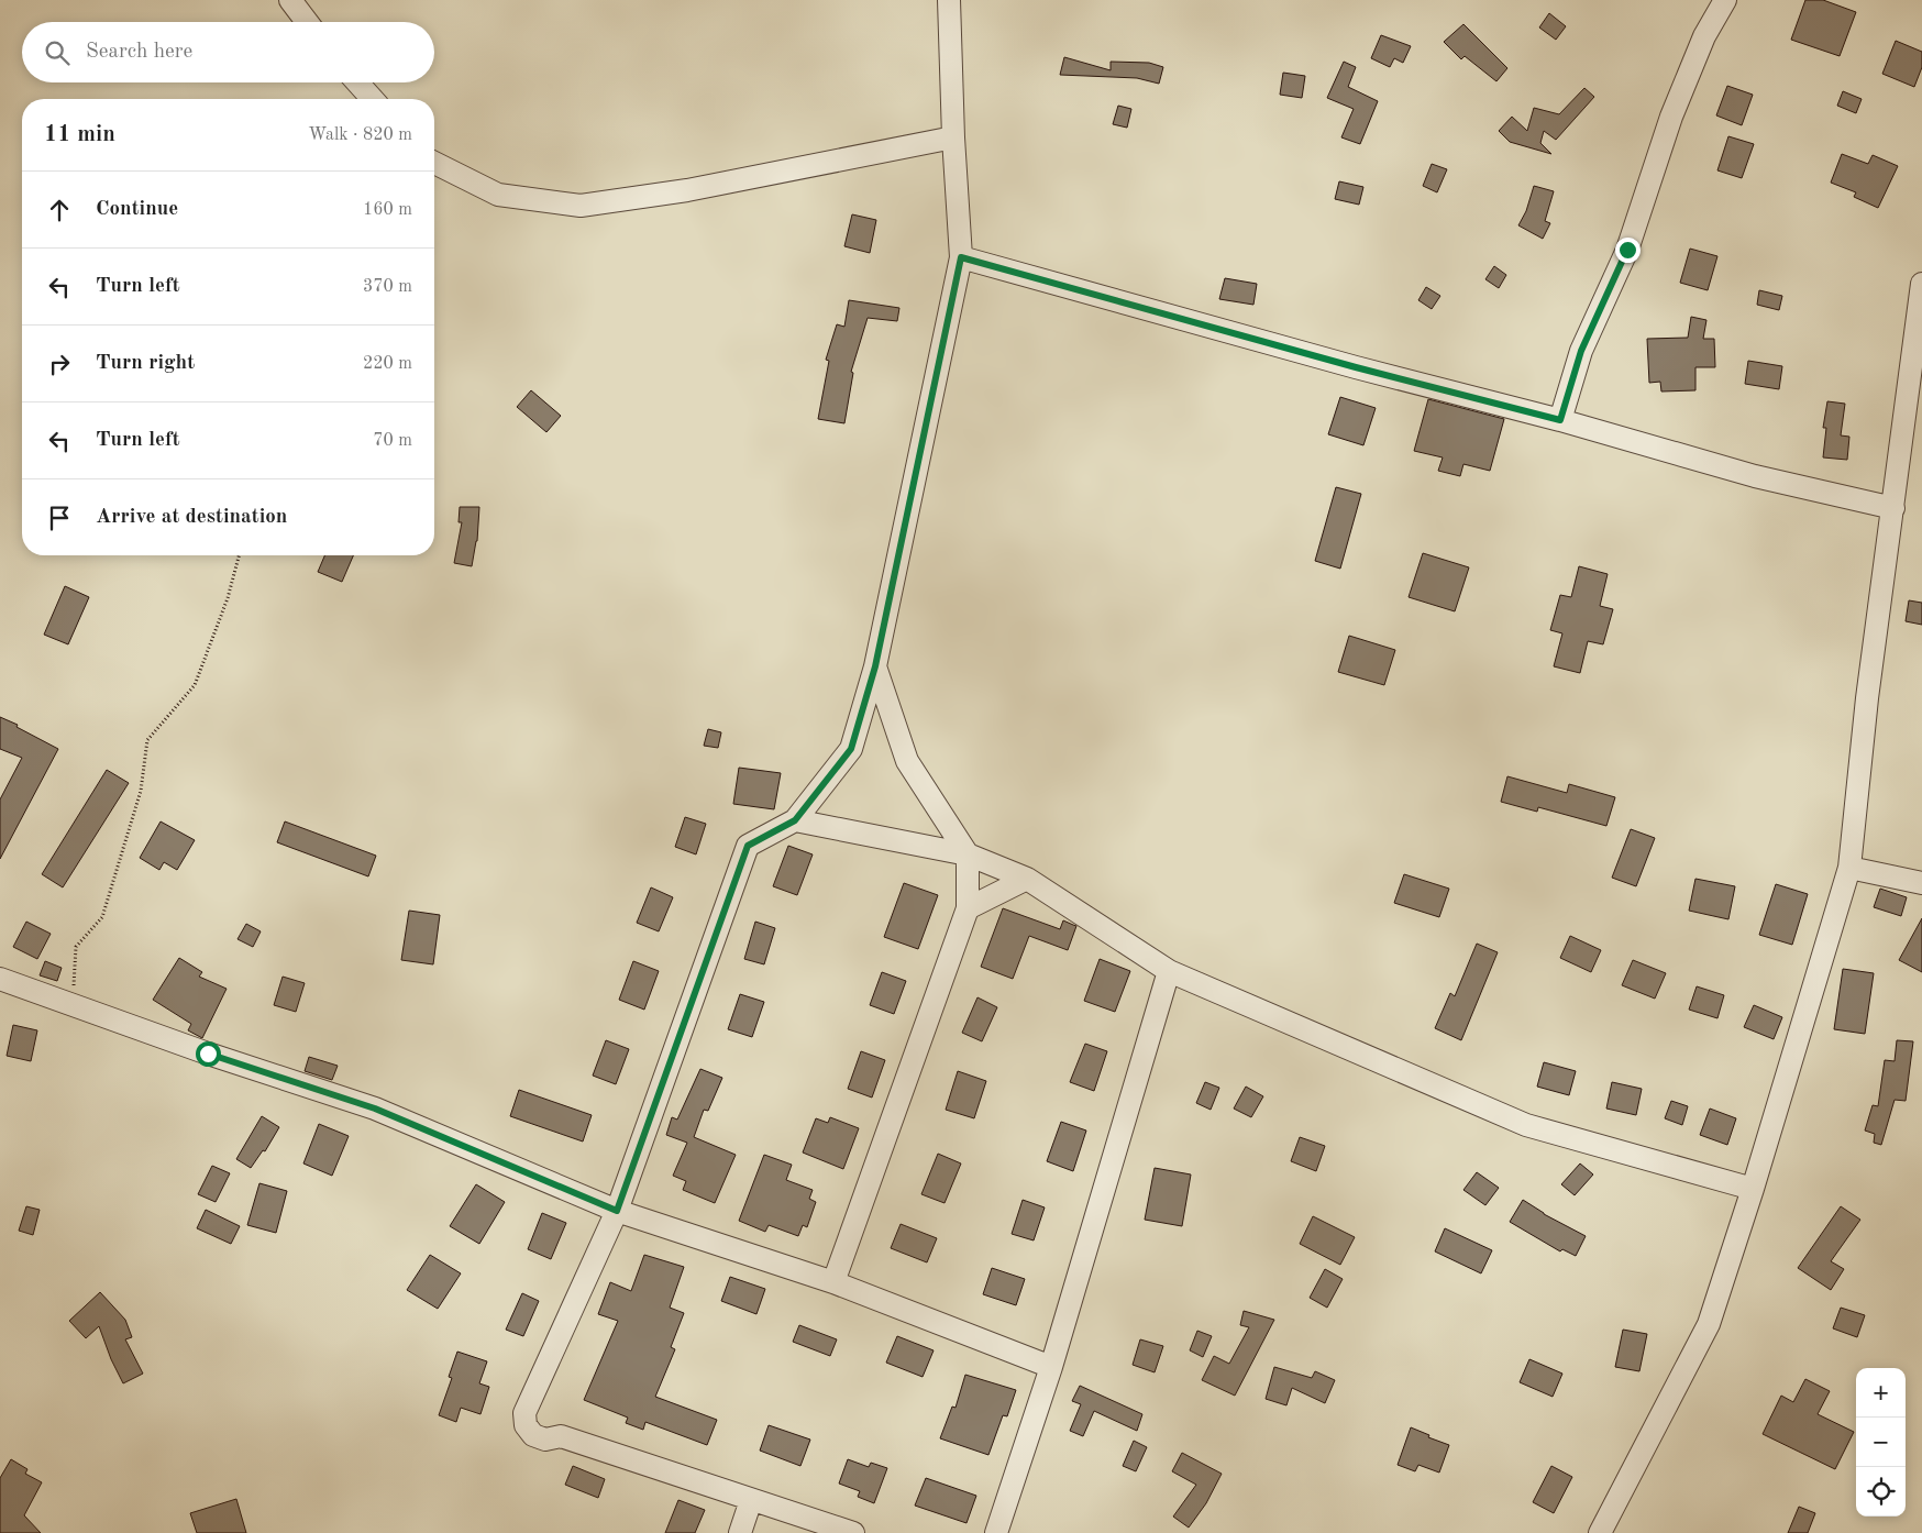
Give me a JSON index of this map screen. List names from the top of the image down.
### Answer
{
  "page": {
    "search": "Search here",
    "heading": ["11 min", "Walk · 820 m"],
    "list": [
      ["Continue", "160 m"],
      ["Turn left", "370 m"],
      ["Turn right", "220 m"],
      ["Turn left", "70 m"],
      "Arrive at destination"
    ],
    "map_buttons": ["+", "−"]
  }
}
